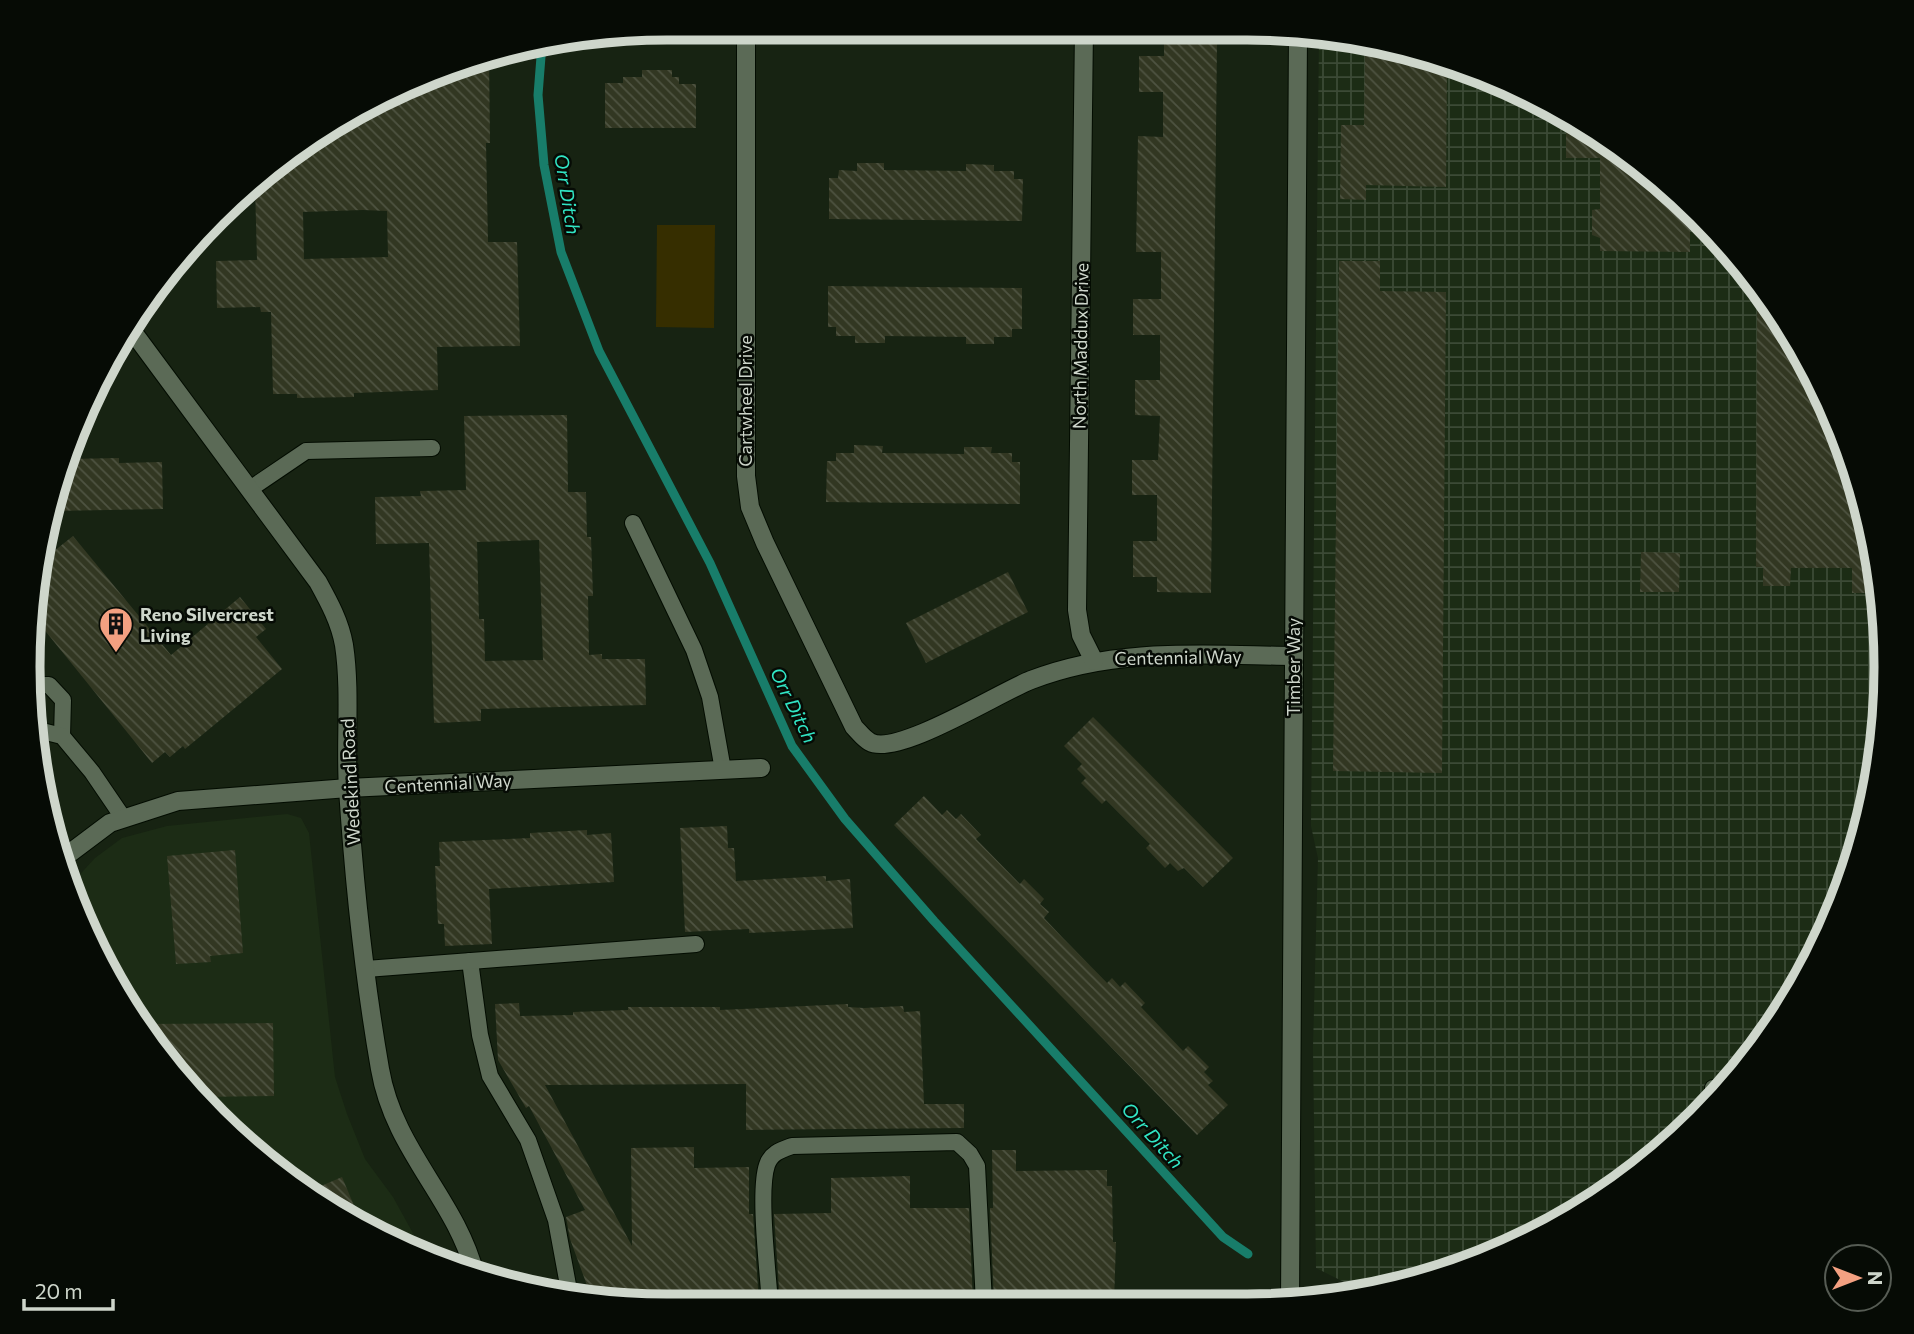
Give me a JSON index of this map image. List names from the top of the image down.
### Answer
{
  "streets": {
    "street": [
      "North Maddux Drive",
      "Cartwheel Drive",
      "Centennial Way",
      "Timber Way",
      "Wedekind Road"
    ]
  },
  "crossings": [
    ["North Maddux Drive", "Centennial Way"],
    ["Cartwheel Drive", "Centennial Way"],
    ["Centennial Way", "Timber Way"],
    ["Centennial Way", "Wedekind Road"]
  ],
  "water": ["Orr Ditch"],
  "places": {
    "building": ["Reno Silvercrest Living"]
  },
  "scale_bar": "20 m",
  "north": "right"
}
